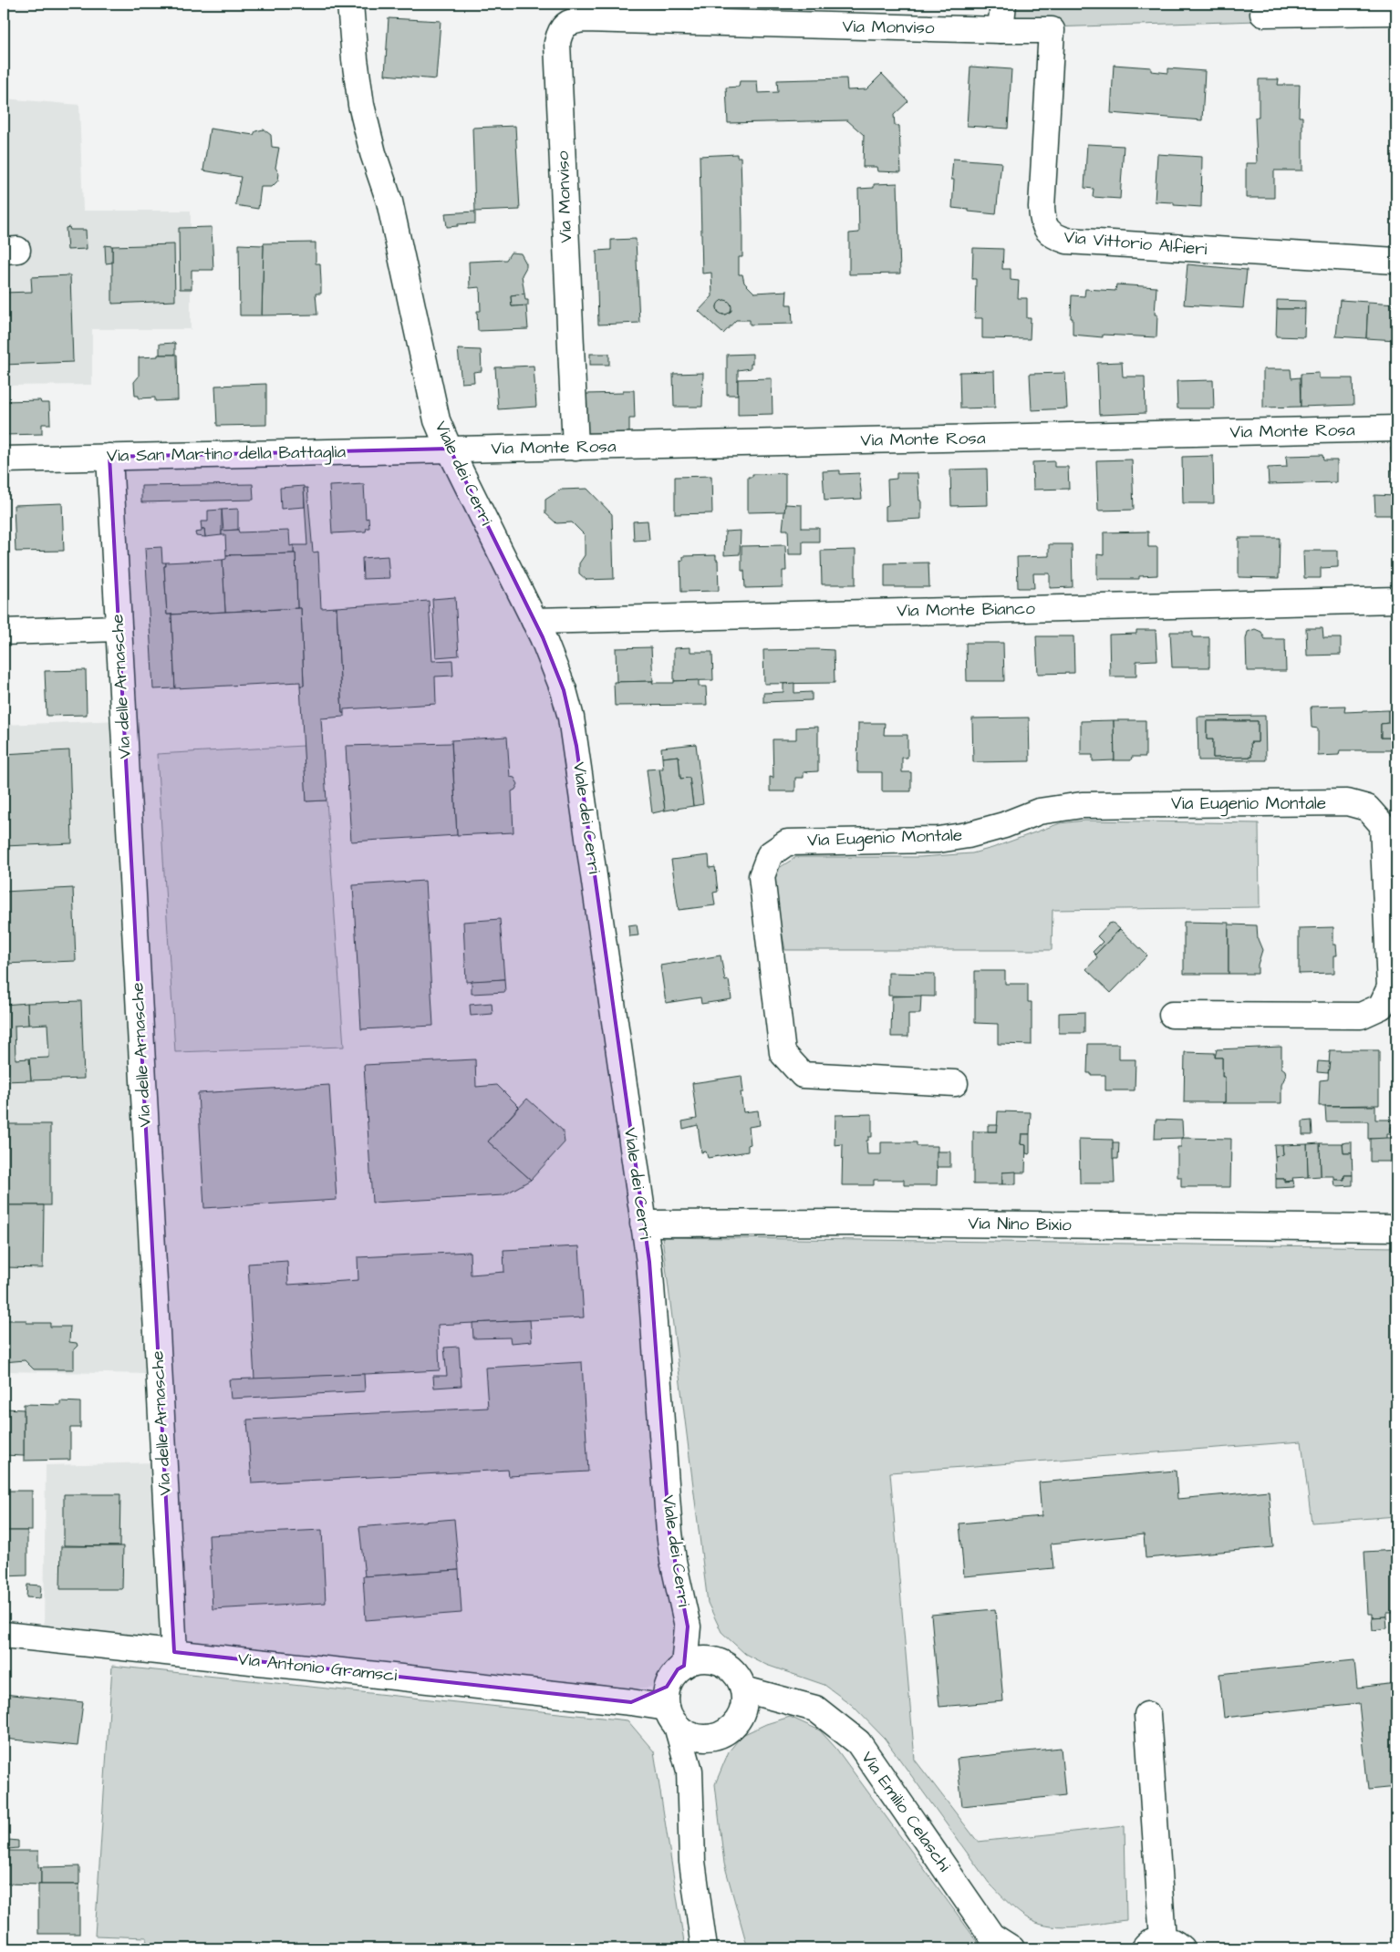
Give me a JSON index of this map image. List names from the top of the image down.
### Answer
{
  "streets": {
    "street": [
      "Via Monviso",
      "Via Vittorio Alfieri",
      "Via Monte Rosa",
      "Via San Martino della Battaglia",
      "Viale dei Cerri",
      "Via Monte Bianco",
      "Via delle Arnasche",
      "Via Eugenio Montale",
      "Via Nino Bixio",
      "Via Antonio Gramsci",
      "Via Emilio Celaschi"
    ]
  },
  "crossings": [
    ["Via Monviso", "Via Vittorio Alfieri"],
    ["Via Monviso", "Via Monte Rosa"],
    ["Via Monte Rosa", "Via San Martino della Battaglia"],
    ["Via Monte Rosa", "Viale dei Cerri"],
    ["Via San Martino della Battaglia", "Viale dei Cerri"],
    ["Via San Martino della Battaglia", "Via delle Arnasche"],
    ["Viale dei Cerri", "Via Monte Bianco"],
    ["Viale dei Cerri", "Via Nino Bixio"],
    ["Viale dei Cerri", "Via Antonio Gramsci"],
    ["Viale dei Cerri", "Via Emilio Celaschi"],
    ["Via delle Arnasche", "Via Antonio Gramsci"],
    ["Via Antonio Gramsci", "Via Emilio Celaschi"]
  ]
}
